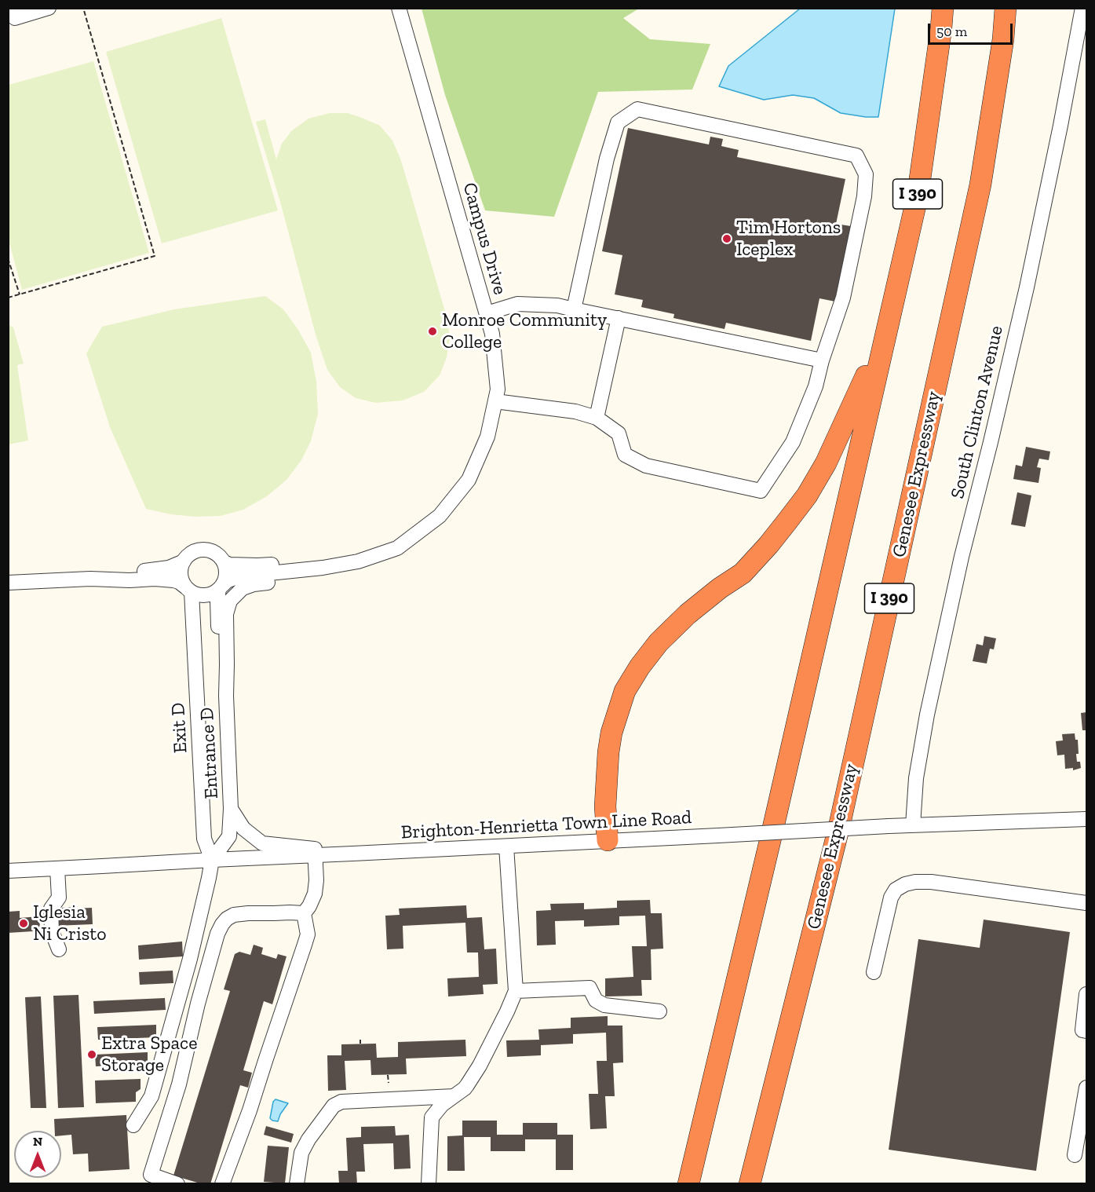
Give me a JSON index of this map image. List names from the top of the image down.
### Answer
{
  "streets": {
    "highway": ["I 390", "Genesee Expressway"],
    "street": [
      "Campus Drive",
      "South Clinton Avenue",
      "Exit D",
      "Entrance D",
      "Brighton-Henrietta Town Line Road"
    ]
  },
  "crossings": [
    ["Campus Drive", "Exit D"],
    ["Campus Drive", "Entrance D"],
    ["South Clinton Avenue", "Brighton-Henrietta Town Line Road"],
    ["Exit D", "Entrance D"],
    ["Exit D", "Brighton-Henrietta Town Line Road"],
    ["Entrance D", "Brighton-Henrietta Town Line Road"]
  ],
  "places": [
    "Tim Hortons Iceplex",
    "Monroe Community College",
    "Iglesia Ni Cristo",
    "Extra Space Storage"
  ],
  "scale_bar": "50 m",
  "north": "top"
}
